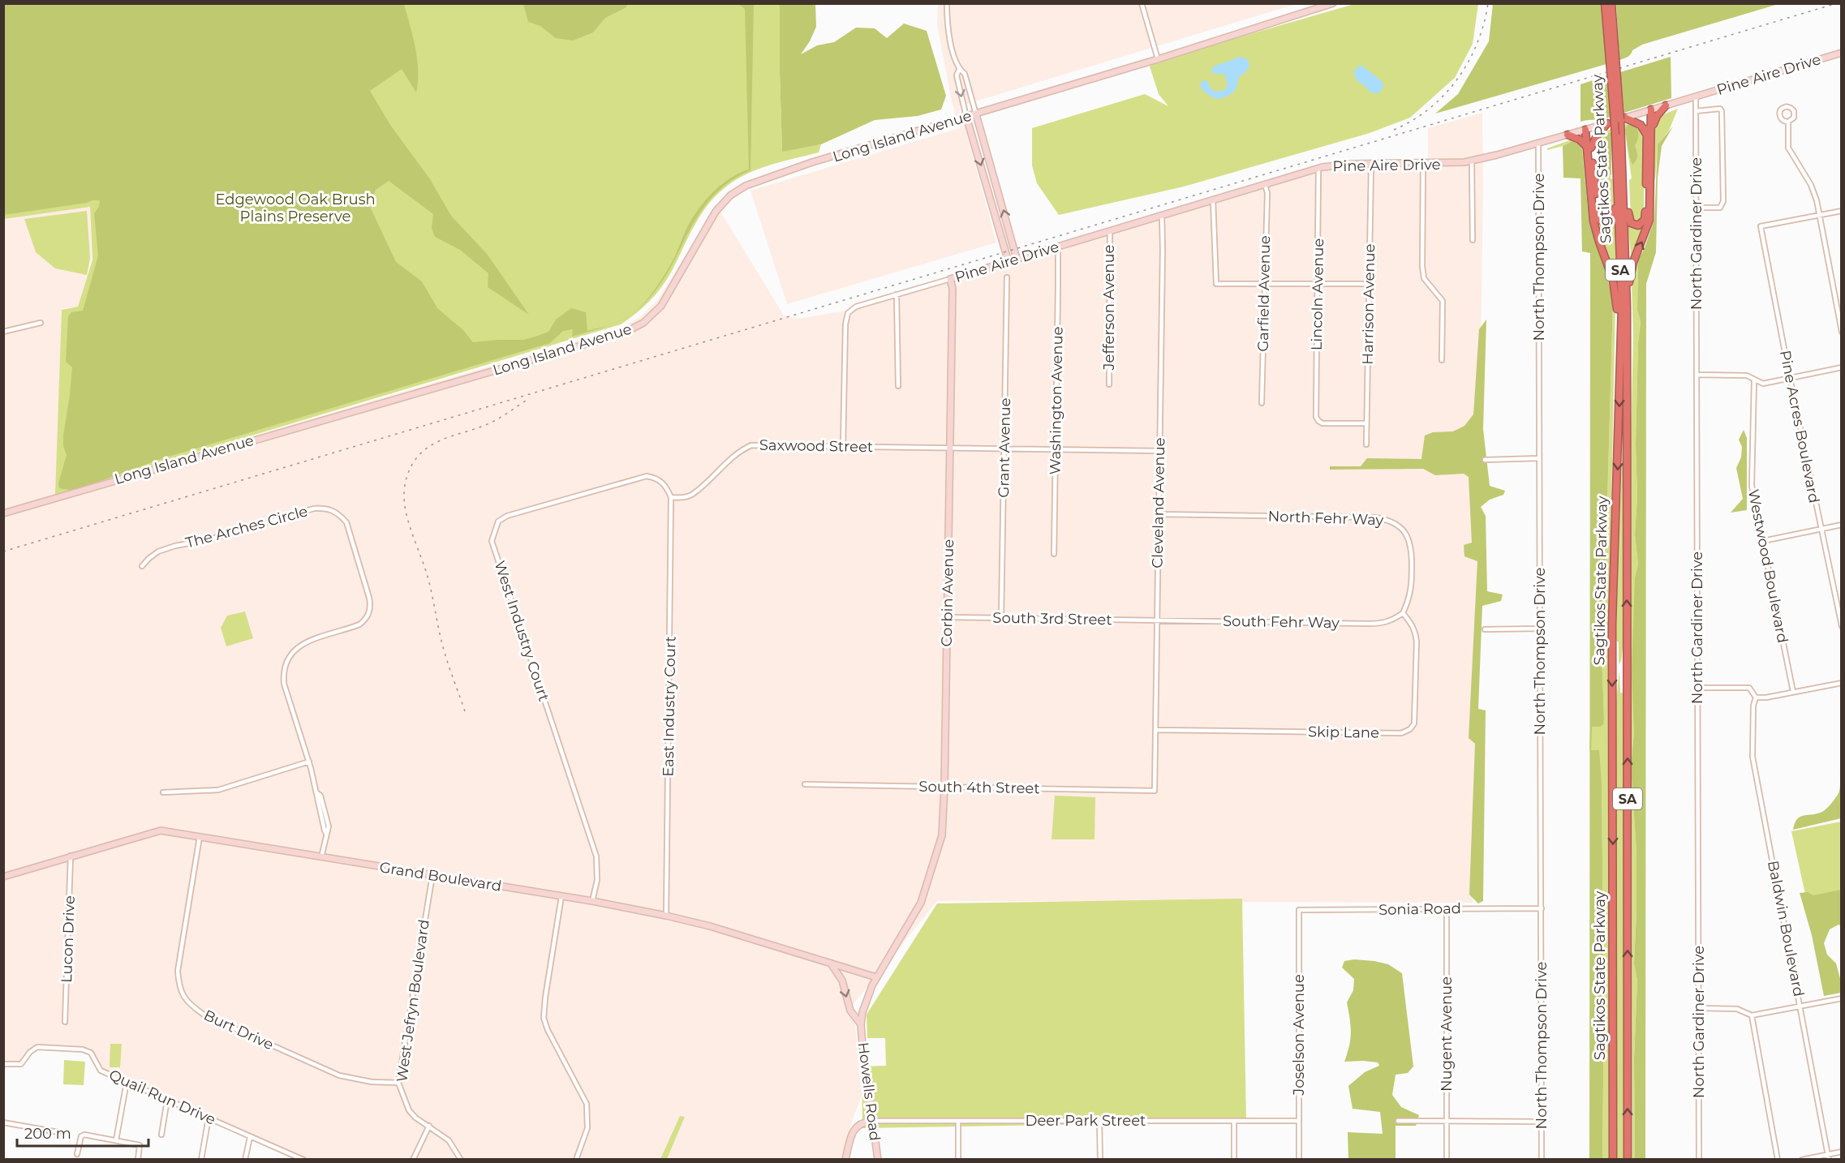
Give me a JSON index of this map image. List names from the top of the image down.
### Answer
{
  "streets": {
    "highway": ["Sagtikos State Parkway", "SA"],
    "street": [
      "Pine Aire Drive",
      "Long Island Avenue",
      "North Gardiner Drive",
      "North Thompson Drive",
      "Garfield Avenue",
      "Lincoln Avenue",
      "Harrison Avenue",
      "Jefferson Avenue",
      "Washington Avenue",
      "Pine Acres Boulevard",
      "Saxwood Street",
      "Grant Avenue",
      "Cleveland Avenue",
      "North Fehr Way",
      "The Arches Circle",
      "Westwood Boulevard",
      "Corbin Avenue",
      "South 3rd Street",
      "South Fehr Way",
      "West Industry Court",
      "East Industry Court",
      "Skip Lane",
      "South 4th Street",
      "Grand Boulevard",
      "Sonia Road",
      "Baldwin Boulevard",
      "Lucon Drive",
      "West Jefryn Boulevard",
      "Burt Drive",
      "Nugent Avenue",
      "Joselson Avenue",
      "Howells Road",
      "Quail Run Drive",
      "Deer Park Street"
    ]
  },
  "crossings": [
    ["Pine Aire Drive", "North Gardiner Drive"],
    ["Pine Aire Drive", "North Thompson Drive"],
    ["Pine Aire Drive", "Garfield Avenue"],
    ["Pine Aire Drive", "Lincoln Avenue"],
    ["Pine Aire Drive", "Harrison Avenue"],
    ["Pine Aire Drive", "Jefferson Avenue"],
    ["Pine Aire Drive", "Washington Avenue"],
    ["Pine Aire Drive", "Saxwood Street"],
    ["Pine Aire Drive", "Cleveland Avenue"],
    ["Pine Aire Drive", "Corbin Avenue"],
    ["North Thompson Drive", "Sonia Road"],
    ["Lincoln Avenue", "Harrison Avenue"],
    ["Washington Avenue", "Saxwood Street"],
    ["Saxwood Street", "Grant Avenue"],
    ["Saxwood Street", "Cleveland Avenue"],
    ["Saxwood Street", "Corbin Avenue"],
    ["Saxwood Street", "West Industry Court"],
    ["Saxwood Street", "East Industry Court"],
    ["Grant Avenue", "South 3rd Street"],
    ["Cleveland Avenue", "North Fehr Way"],
    ["Cleveland Avenue", "South 3rd Street"],
    ["Cleveland Avenue", "South Fehr Way"],
    ["Cleveland Avenue", "Skip Lane"],
    ["Cleveland Avenue", "South 4th Street"],
    ["North Fehr Way", "South Fehr Way"],
    ["North Fehr Way", "Skip Lane"],
    ["The Arches Circle", "Grand Boulevard"],
    ["Corbin Avenue", "South 3rd Street"],
    ["Corbin Avenue", "South 4th Street"],
    ["Corbin Avenue", "Grand Boulevard"],
    ["Corbin Avenue", "Howells Road"],
    ["South 3rd Street", "South Fehr Way"],
    ["South Fehr Way", "Skip Lane"],
    ["West Industry Court", "East Industry Court"],
    ["West Industry Court", "Grand Boulevard"],
    ["East Industry Court", "Grand Boulevard"],
    ["Grand Boulevard", "Lucon Drive"],
    ["Grand Boulevard", "West Jefryn Boulevard"],
    ["Grand Boulevard", "Burt Drive"],
    ["Sonia Road", "Nugent Avenue"],
    ["Sonia Road", "Joselson Avenue"],
    ["West Jefryn Boulevard", "Burt Drive"],
    ["Joselson Avenue", "Deer Park Street"],
    ["Howells Road", "Deer Park Street"]
  ],
  "parks": ["Edgewood Oak Brush Plains Preserve"],
  "scale_bar": "200 m"
}
